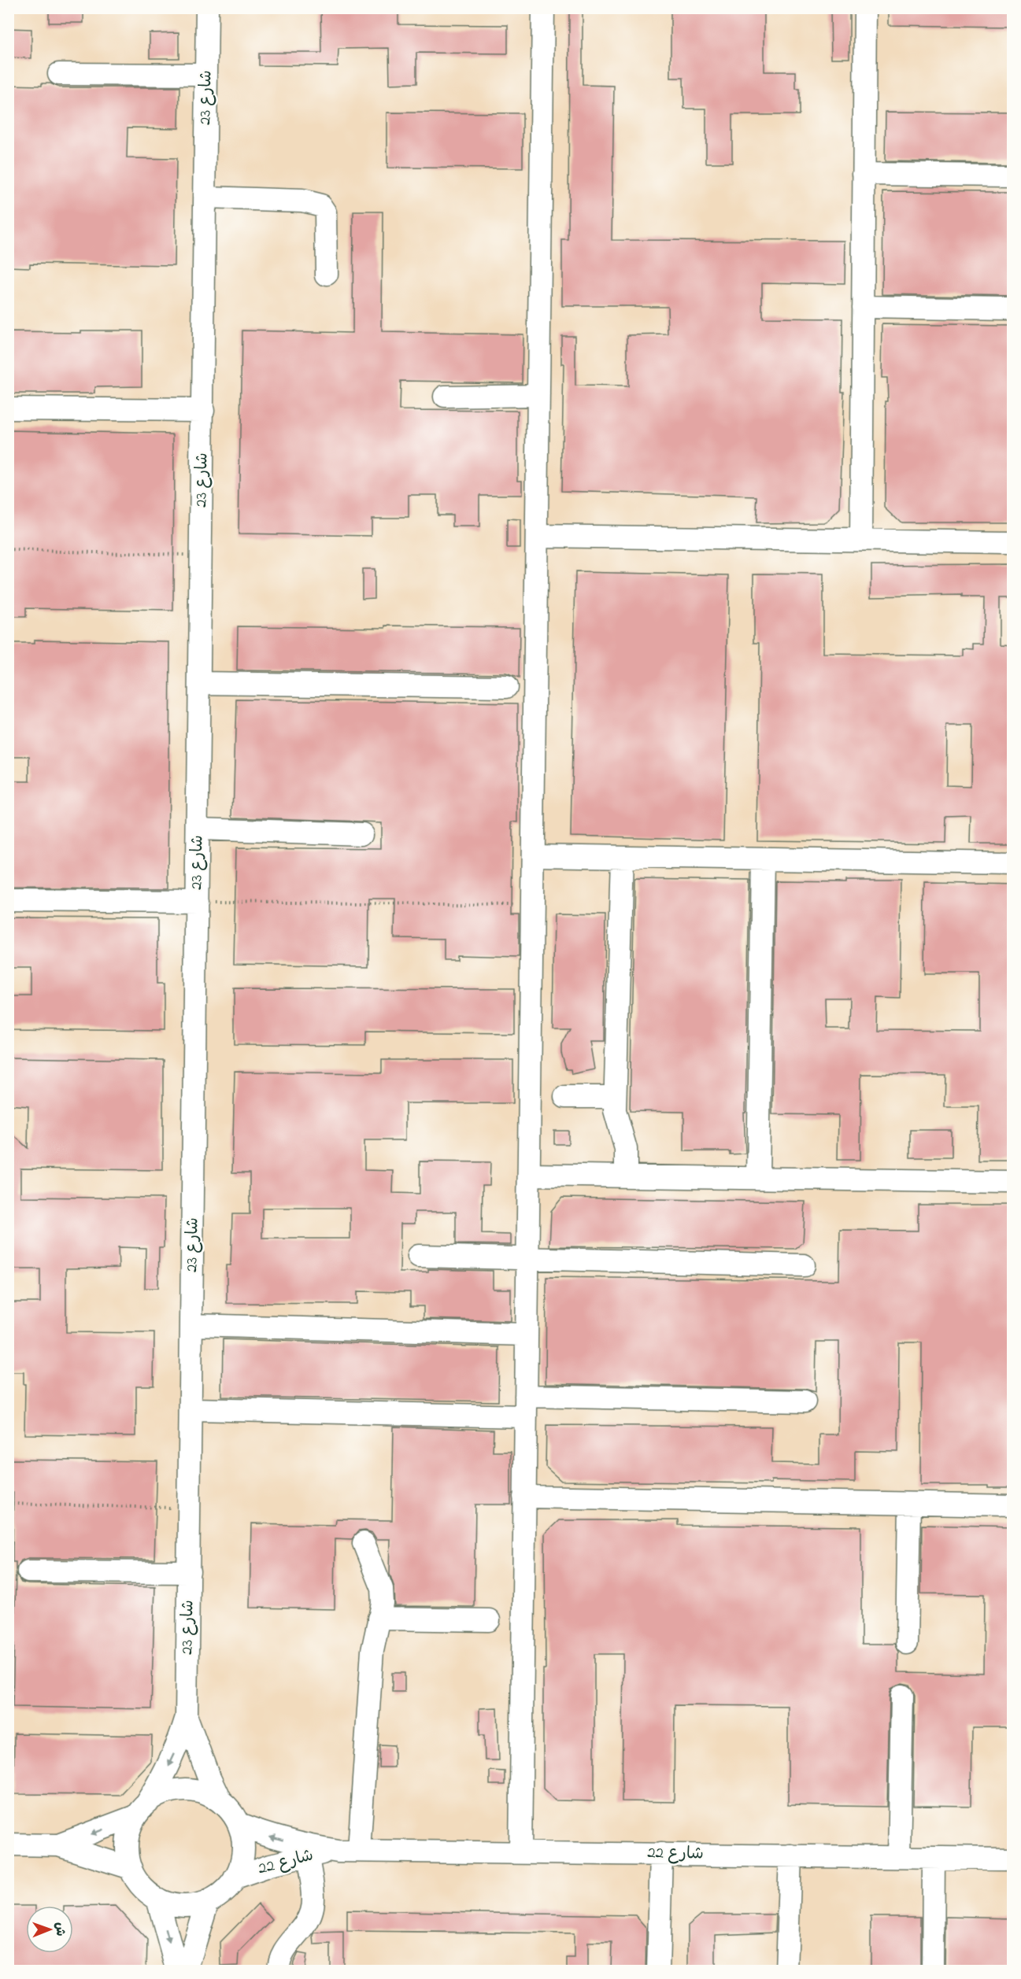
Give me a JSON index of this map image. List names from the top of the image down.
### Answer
{
  "streets": {
    "street": ["شارع 23", "شارع 22"]
  },
  "crossings": [
    ["شارع 23", "شارع 22"]
  ],
  "north": "right"
}
